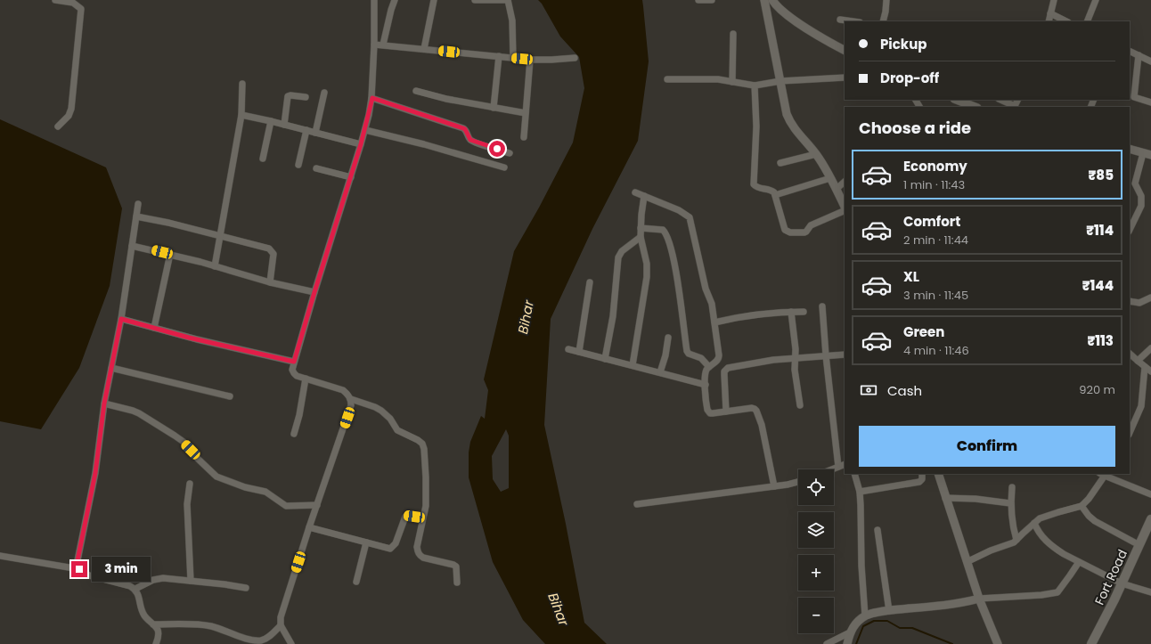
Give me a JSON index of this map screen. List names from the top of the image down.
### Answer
{
  "streets": {
    "main road": ["Fort Road"]
  },
  "water": ["Bihar"],
  "page": {
    "banner": ["Pickup", "Drop-off"],
    "heading": "Choose a ride",
    "list": [
      {
        "name": "Economy",
        "note": "1 min · 11:43",
        "value": "₹85"
      },
      {
        "name": "Comfort",
        "note": "2 min · 11:44",
        "value": "₹114"
      },
      {
        "name": "XL",
        "note": "3 min · 11:45",
        "value": "₹144"
      },
      {
        "name": "Green",
        "note": "4 min · 11:46",
        "value": "₹113"
      }
    ],
    "pay": ["Cash", "920 m"],
    "buttons": "Confirm",
    "map_buttons": ["+", "−"],
    "bubble": "3 min"
  }
}
